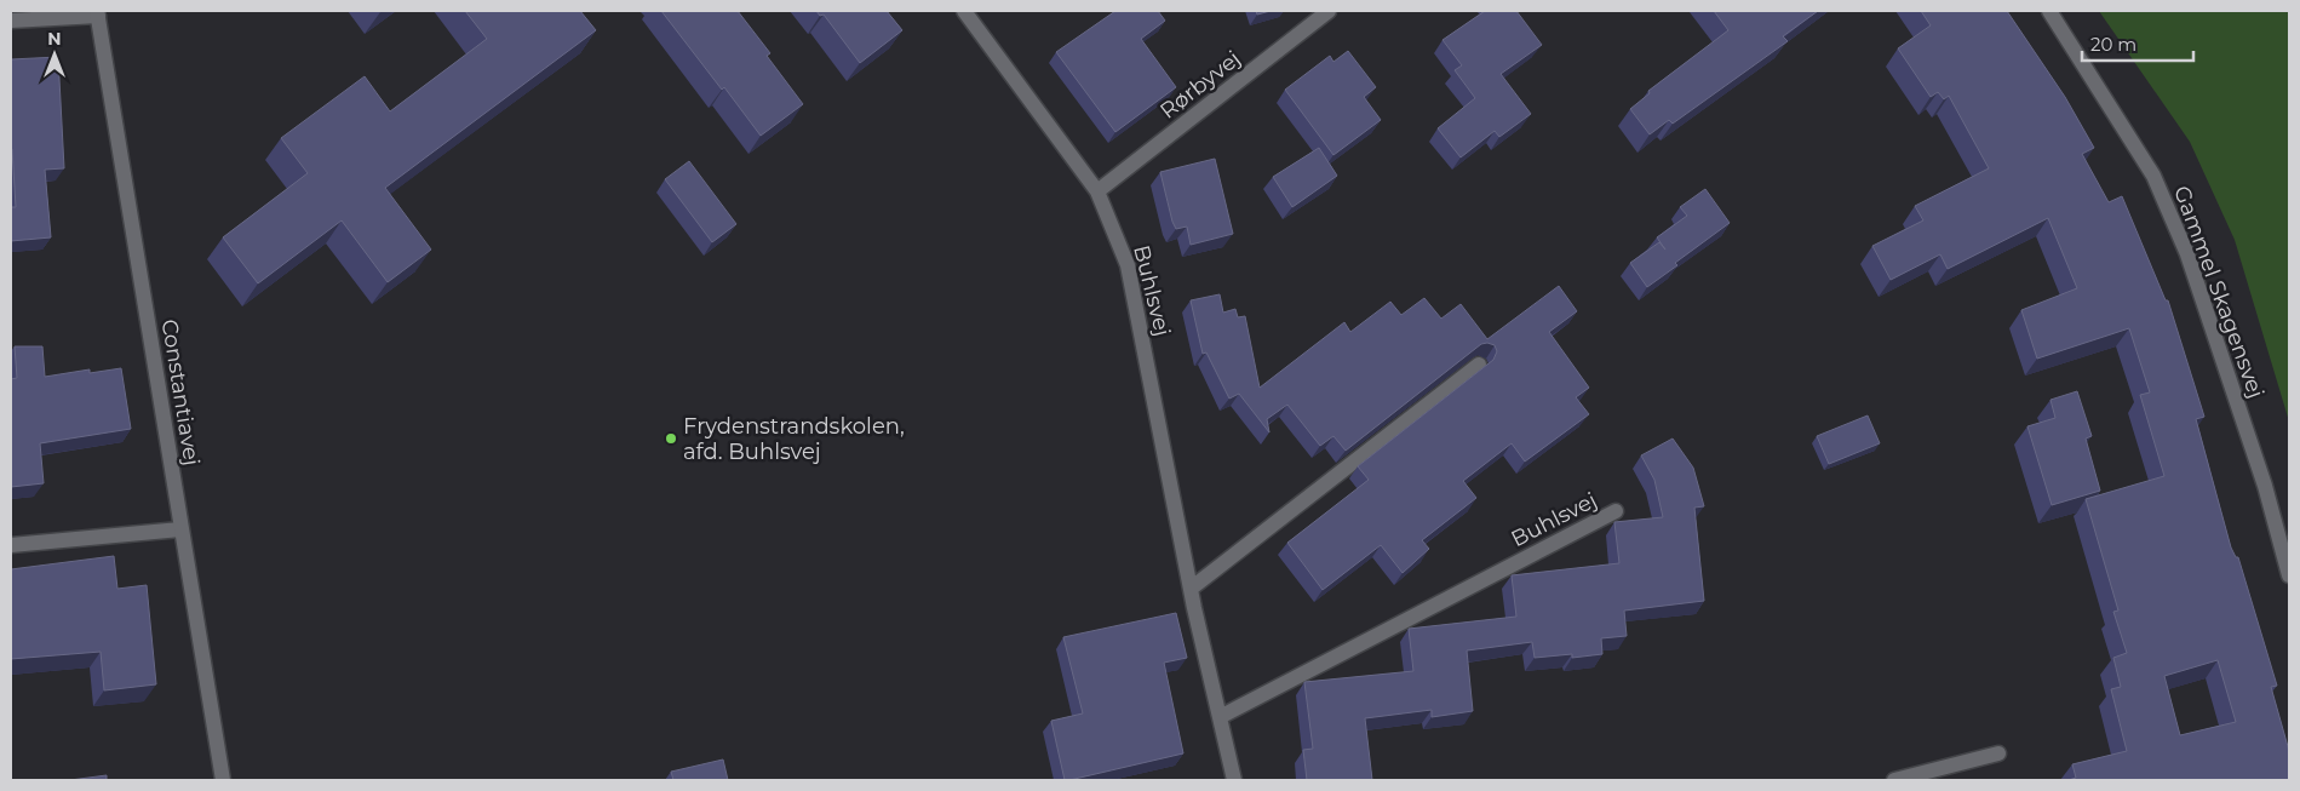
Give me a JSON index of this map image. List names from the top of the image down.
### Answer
{
  "streets": {
    "street": [
      "Rørbyvej",
      "Buhlsvej",
      "Gammel Skagensvej",
      "Constantiavej"
    ]
  },
  "crossings": [
    ["Rørbyvej", "Buhlsvej"]
  ],
  "places": ["Frydenstrandskolen, afd. Buhlsvej"],
  "scale_bar": "20 m",
  "north": "top"
}
